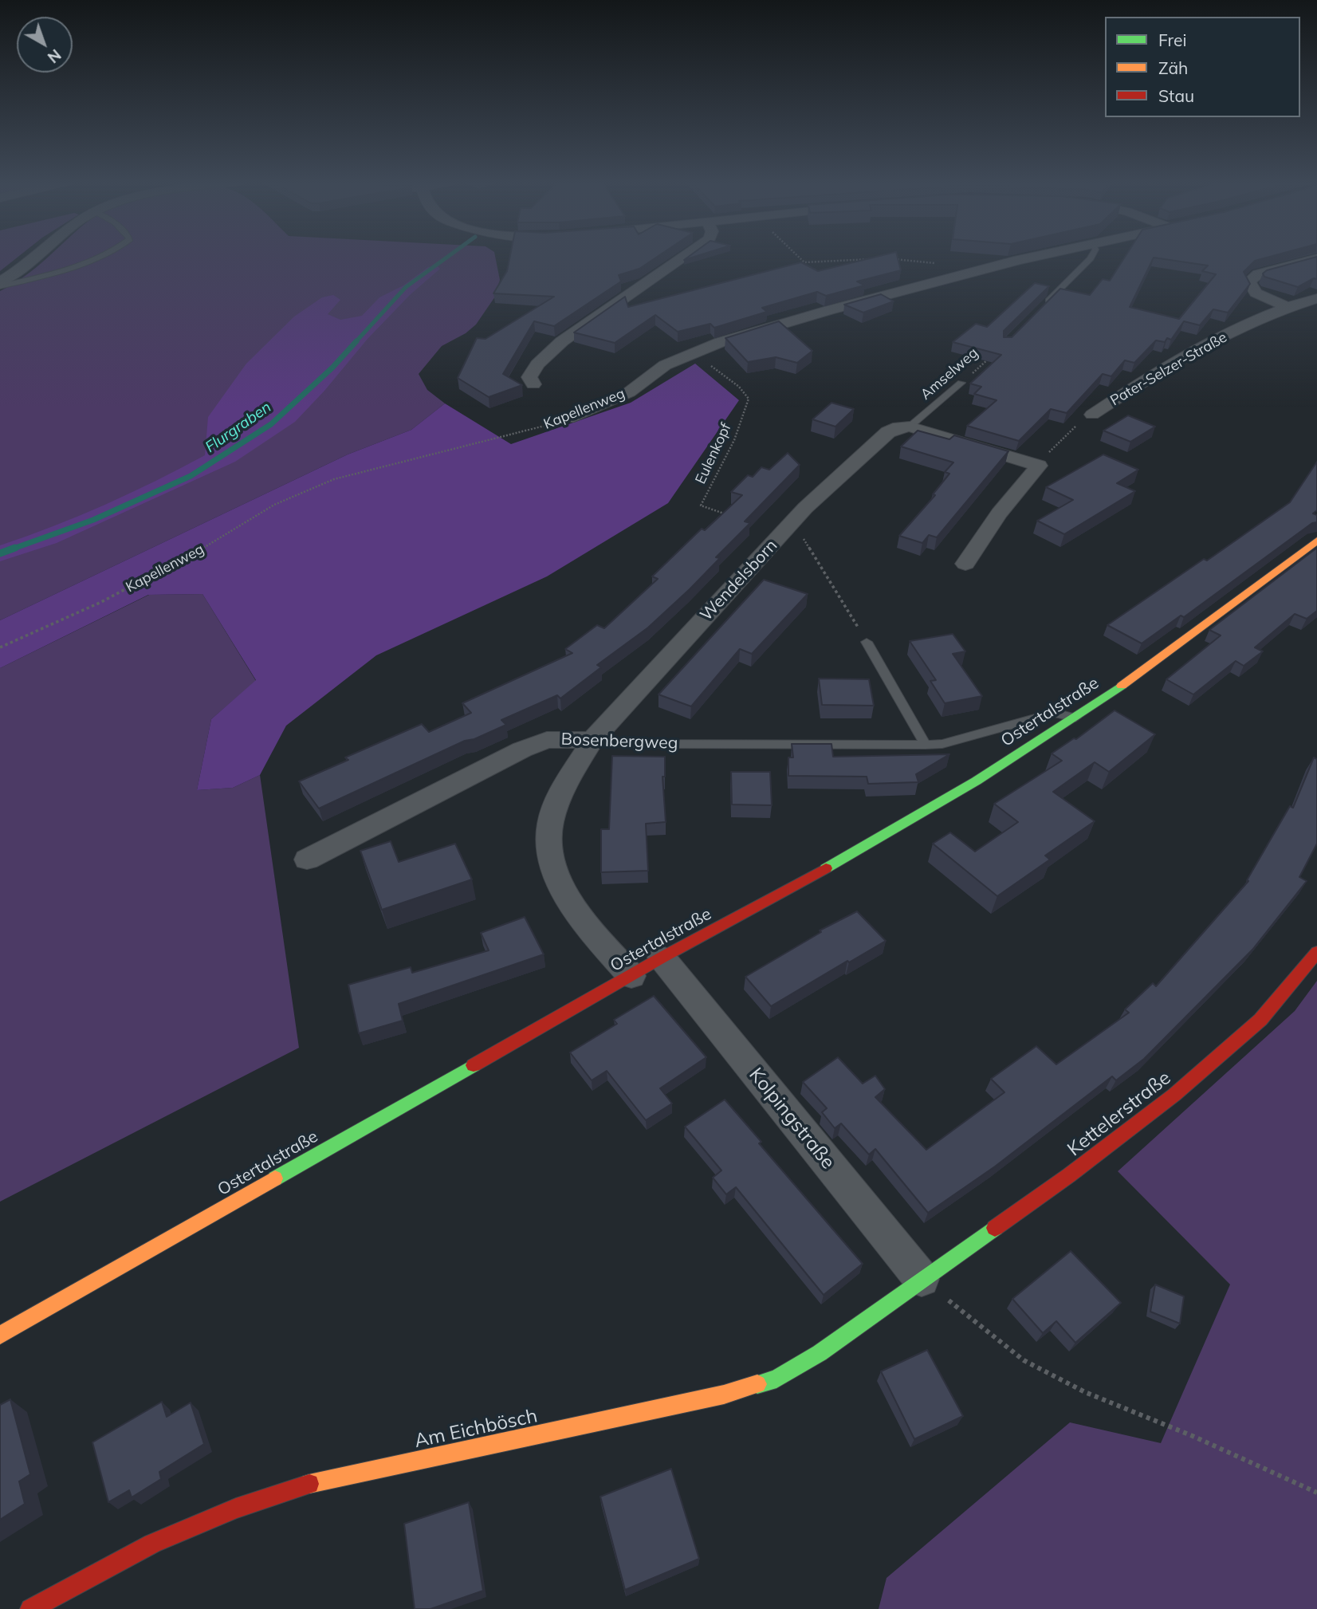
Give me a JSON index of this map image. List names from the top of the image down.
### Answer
{
  "streets": {
    "street": [
      "Pater-Selzer-Straße",
      "Kapellenweg",
      "Wendelsborn",
      "Ostertalstraße",
      "Bosenbergweg",
      "Kettelerstraße",
      "Kolpingstraße",
      "Am Eichbösch"
    ],
    "lane": ["Amselweg"],
    "path": ["Eulenkopf"]
  },
  "crossings": [
    ["Amselweg", "Wendelsborn"],
    ["Kapellenweg", "Eulenkopf"],
    ["Wendelsborn", "Ostertalstraße"],
    ["Wendelsborn", "Bosenbergweg"],
    ["Ostertalstraße", "Bosenbergweg"],
    ["Ostertalstraße", "Kolpingstraße"],
    ["Kettelerstraße", "Kolpingstraße"],
    ["Kettelerstraße", "Am Eichbösch"],
    ["Kolpingstraße", "Am Eichbösch"]
  ],
  "water": ["Flurgraben"],
  "legend": ["Frei", "Zäh", "Stau"],
  "north": "bottom right"
}
